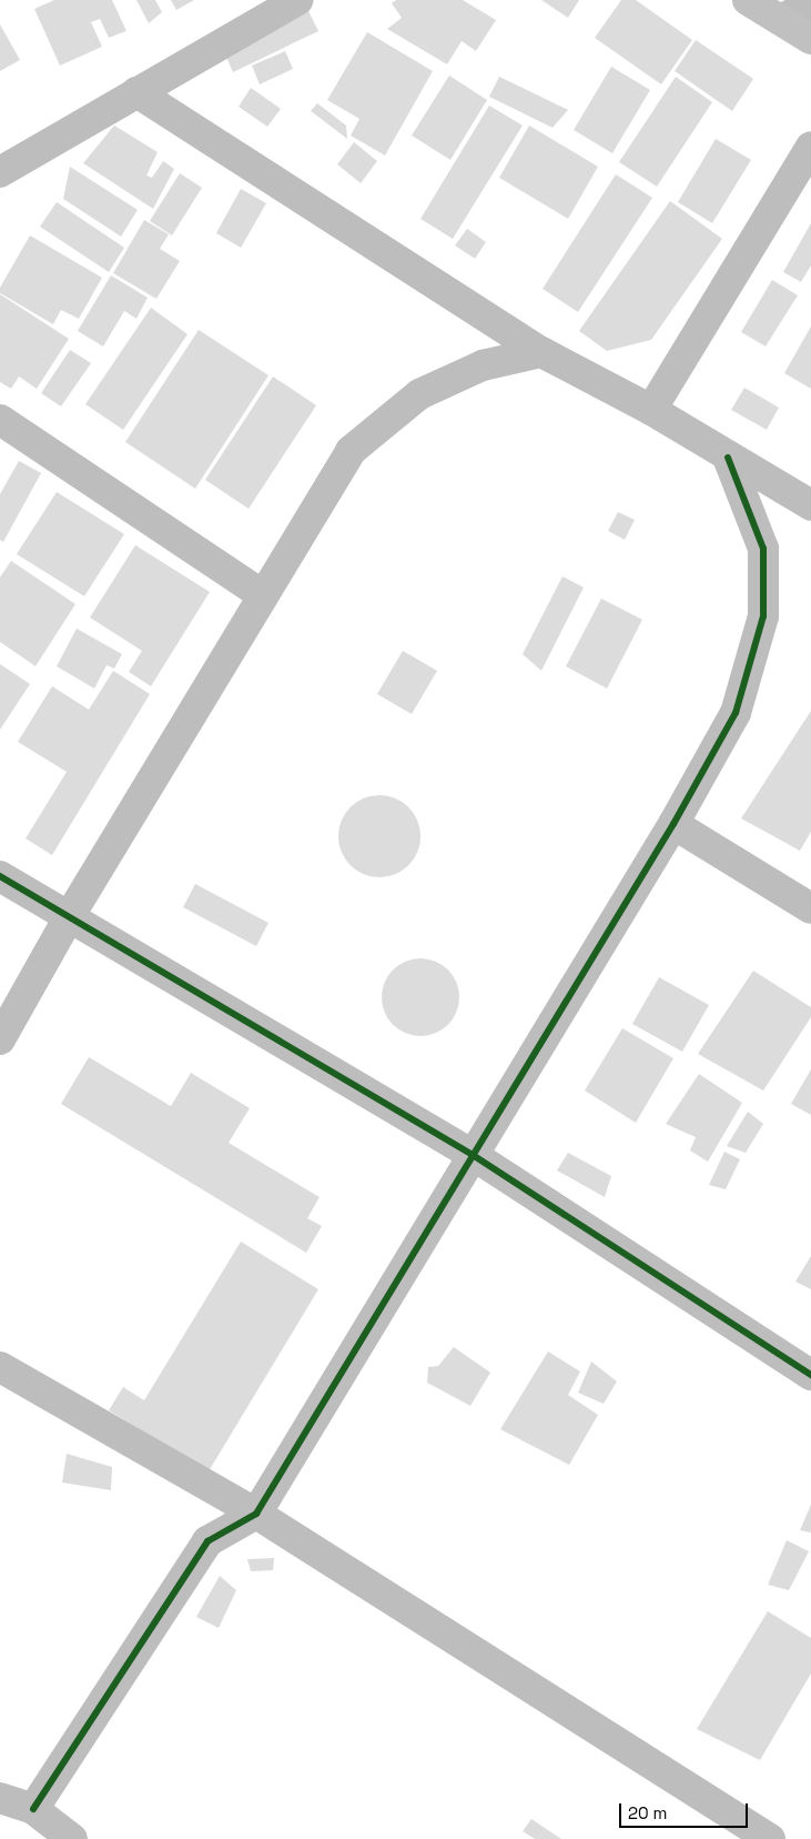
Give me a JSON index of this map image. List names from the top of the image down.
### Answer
{
  "scale_bar": "20 m"
}
